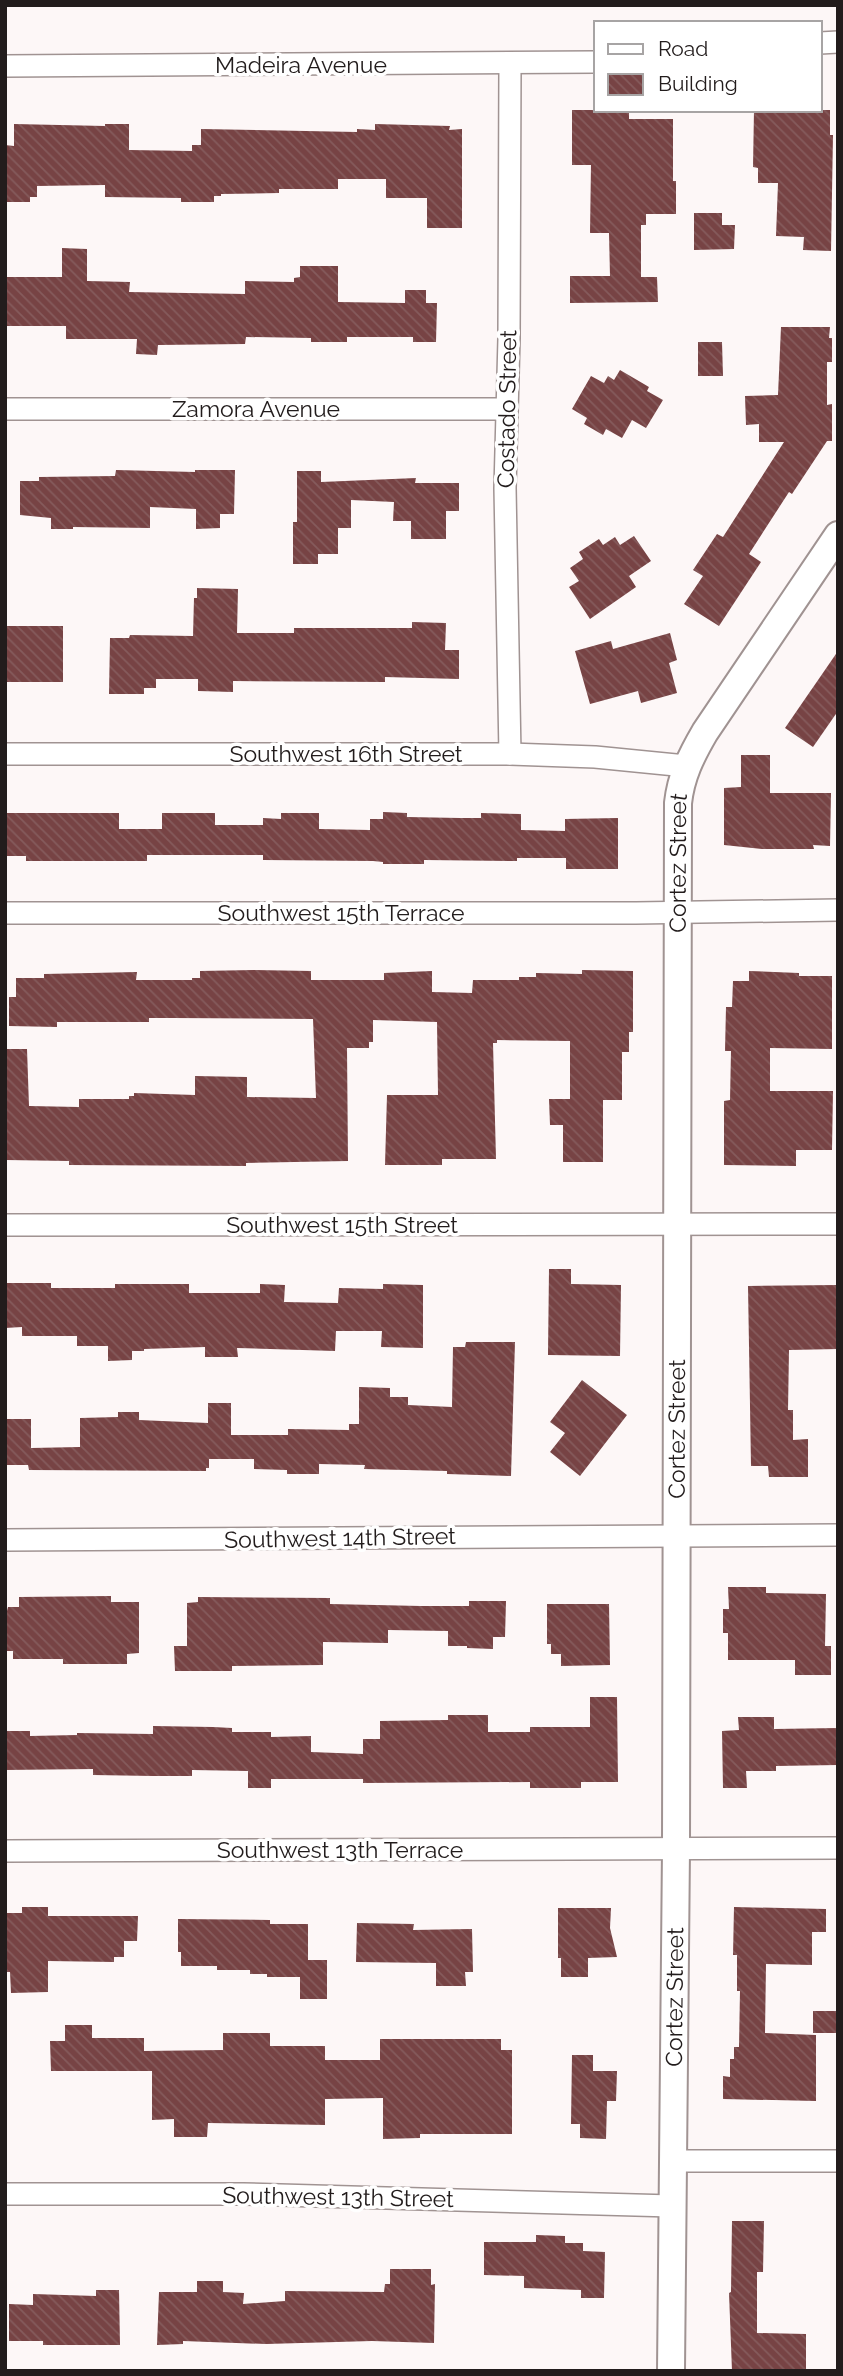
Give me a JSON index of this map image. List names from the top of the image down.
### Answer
{
  "streets": {
    "street": [
      "Madeira Avenue",
      "Zamora Avenue",
      "Costado Street",
      "Southwest 16th Street",
      "Cortez Street",
      "Southwest 15th Terrace",
      "Southwest 15th Street",
      "Southwest 14th Street",
      "Southwest 13th Terrace",
      "Southwest 13th Street"
    ]
  },
  "crossings": [
    ["Madeira Avenue", "Costado Street"],
    ["Zamora Avenue", "Costado Street"],
    ["Costado Street", "Southwest 16th Street"],
    ["Southwest 16th Street", "Cortez Street"],
    ["Cortez Street", "Southwest 15th Terrace"],
    ["Cortez Street", "Southwest 15th Street"],
    ["Cortez Street", "Southwest 14th Street"],
    ["Cortez Street", "Southwest 13th Terrace"],
    ["Cortez Street", "Southwest 13th Street"]
  ],
  "legend": ["Road", "Building"]
}
